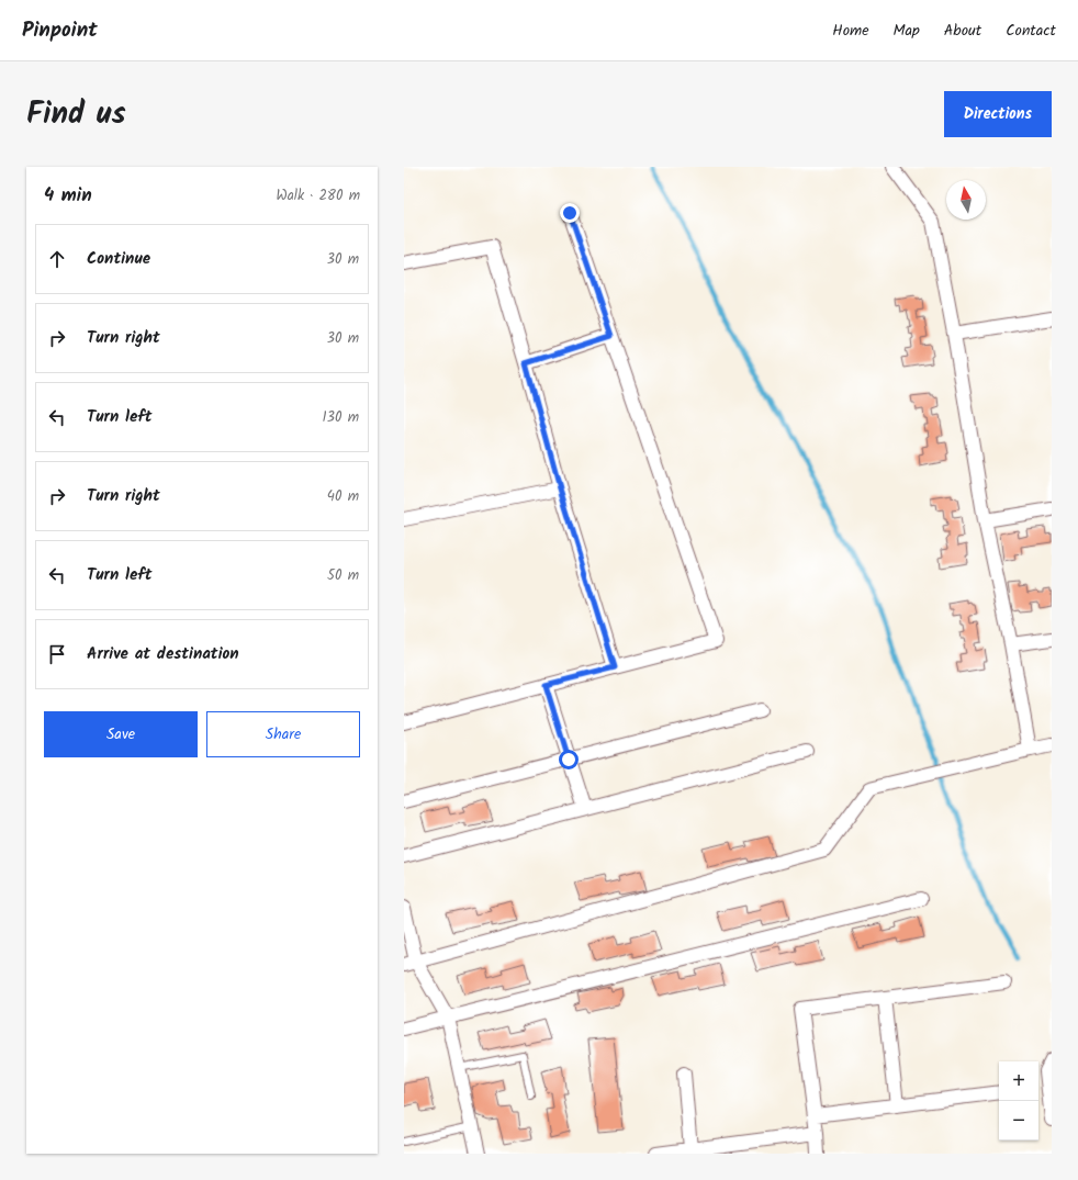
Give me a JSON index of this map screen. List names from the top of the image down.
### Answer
{
  "north": "top",
  "page": {
    "header": "Pinpoint",
    "nav": [
      "Home",
      "Map",
      "About",
      "Contact"
    ],
    "title": "Find us",
    "buttons": [
      "Directions",
      ["Save", "Share"]
    ],
    "heading": ["4 min", "Walk · 280 m"],
    "list": [
      ["Continue", "30 m"],
      ["Turn right", "30 m"],
      ["Turn left", "130 m"],
      ["Turn right", "40 m"],
      ["Turn left", "50 m"],
      "Arrive at destination"
    ],
    "map_buttons": ["+", "−"]
  }
}
